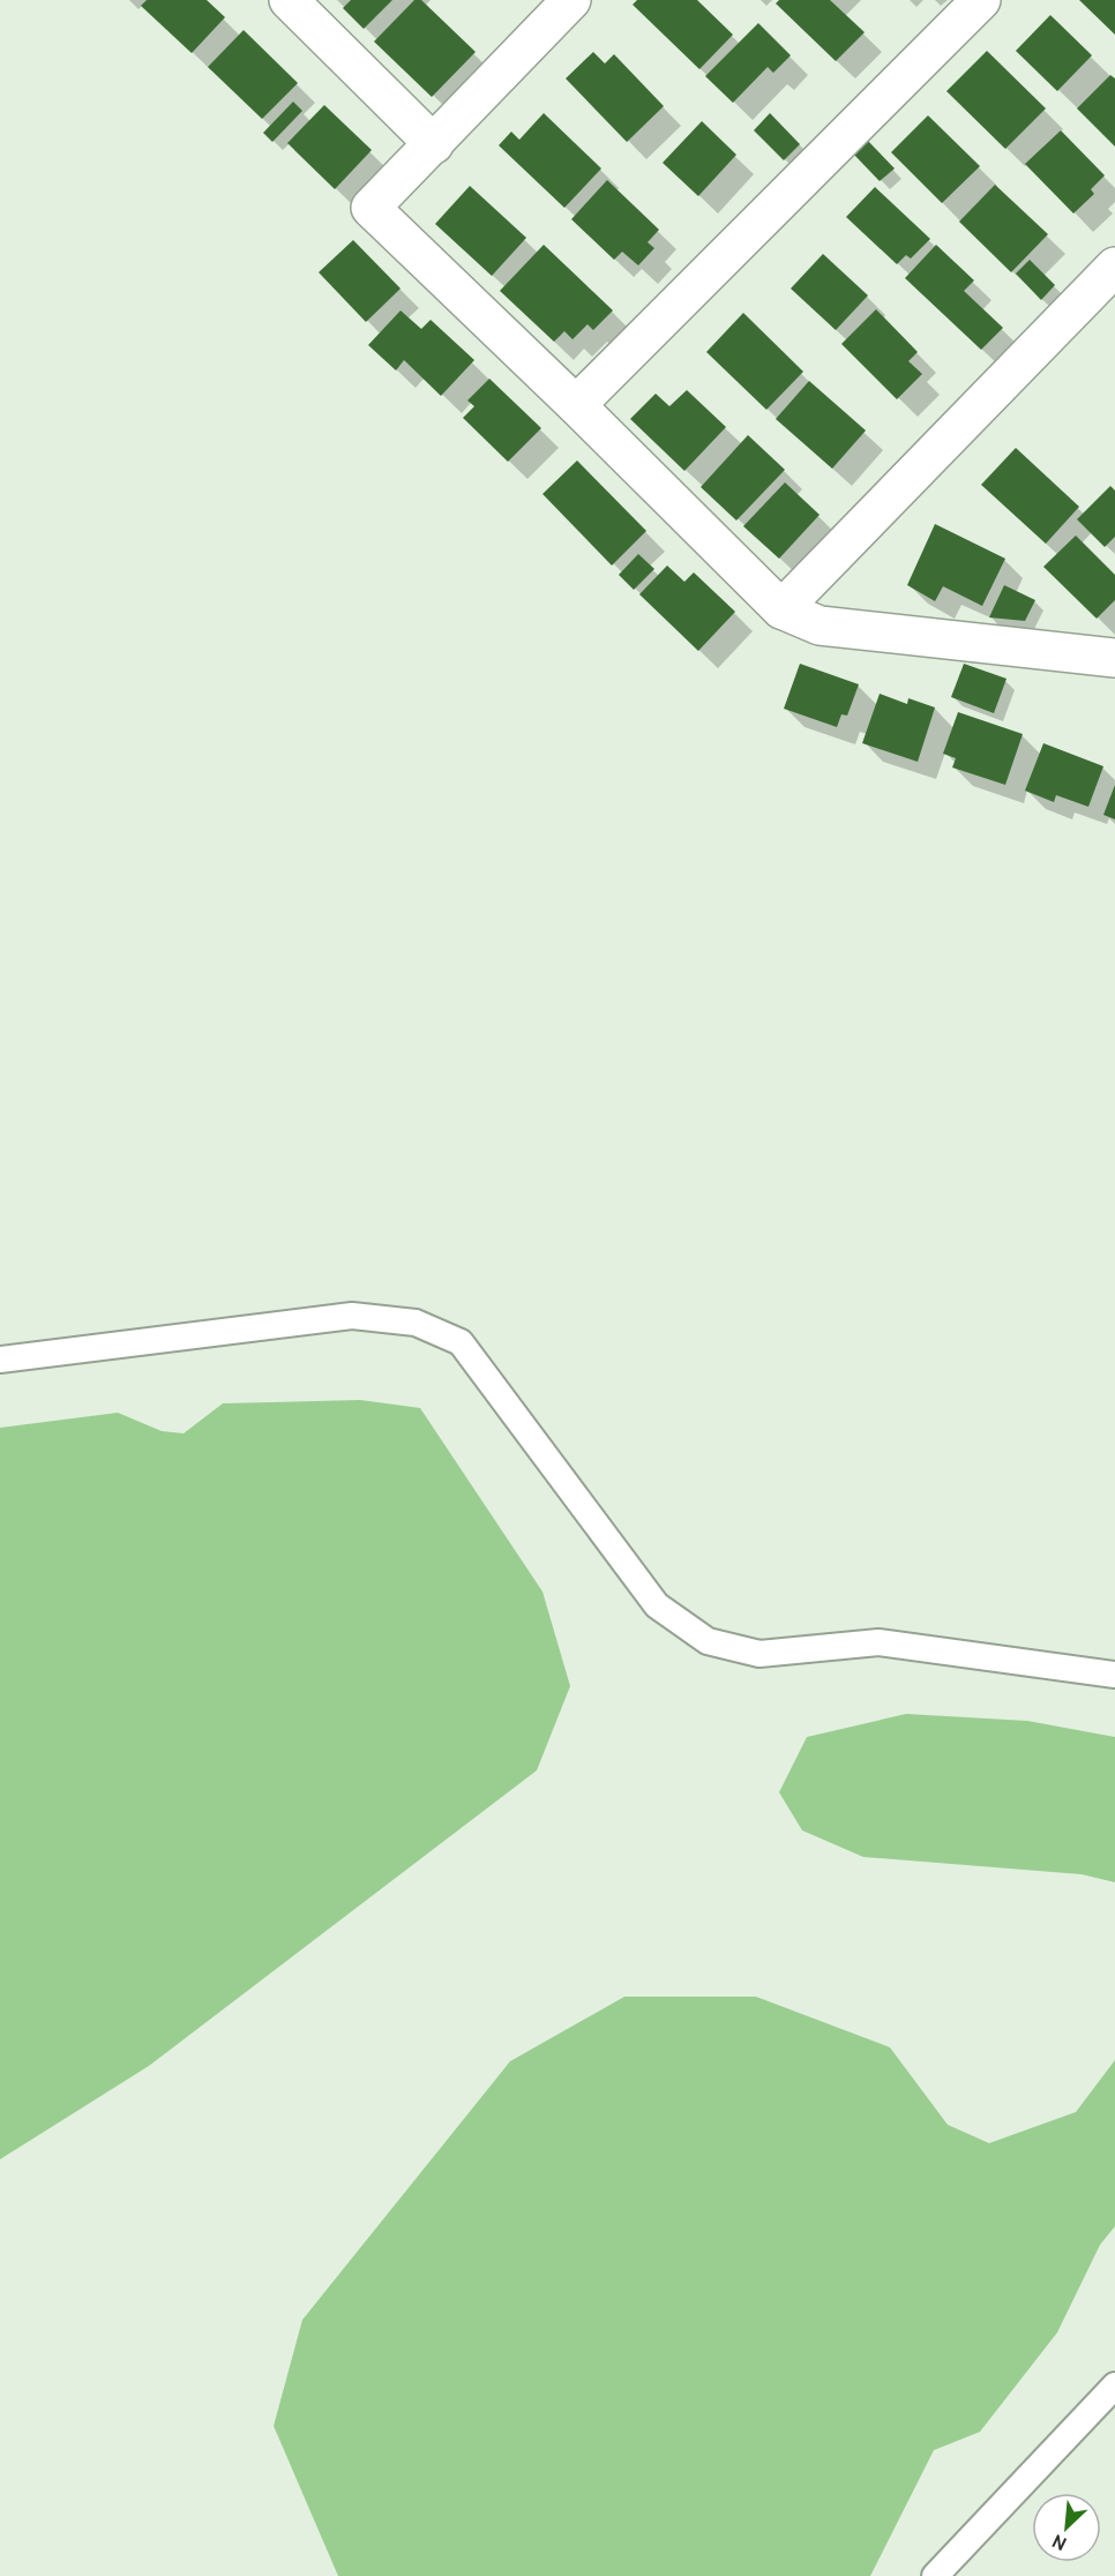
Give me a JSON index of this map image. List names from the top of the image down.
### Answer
{
  "north": "bottom left"
}
